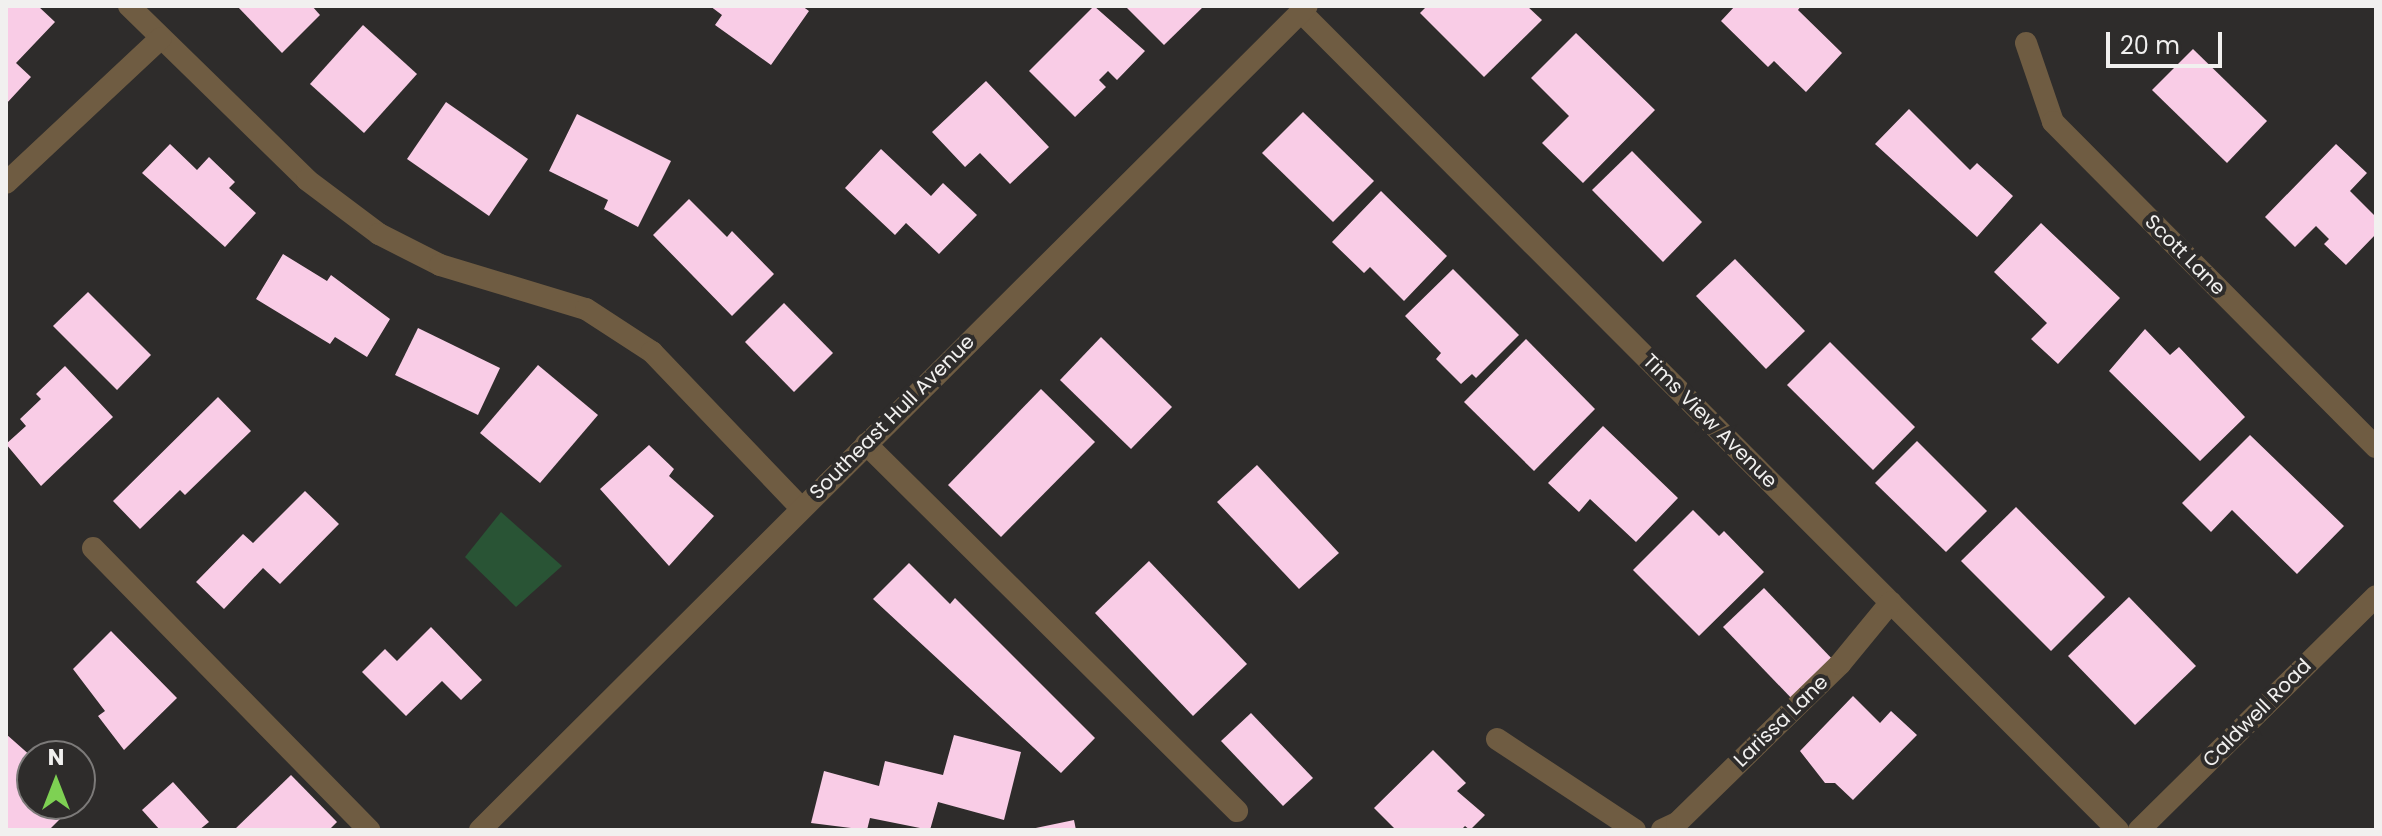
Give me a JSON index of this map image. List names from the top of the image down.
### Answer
{
  "streets": {
    "street": [
      "Scott Lane",
      "Southeast Hull Avenue",
      "Tims View Avenue",
      "Caldwell Road",
      "Larissa Lane"
    ]
  },
  "crossings": [
    ["Southeast Hull Avenue", "Tims View Avenue"],
    ["Tims View Avenue", "Larissa Lane"]
  ],
  "scale_bar": "20 m",
  "north": "top"
}
